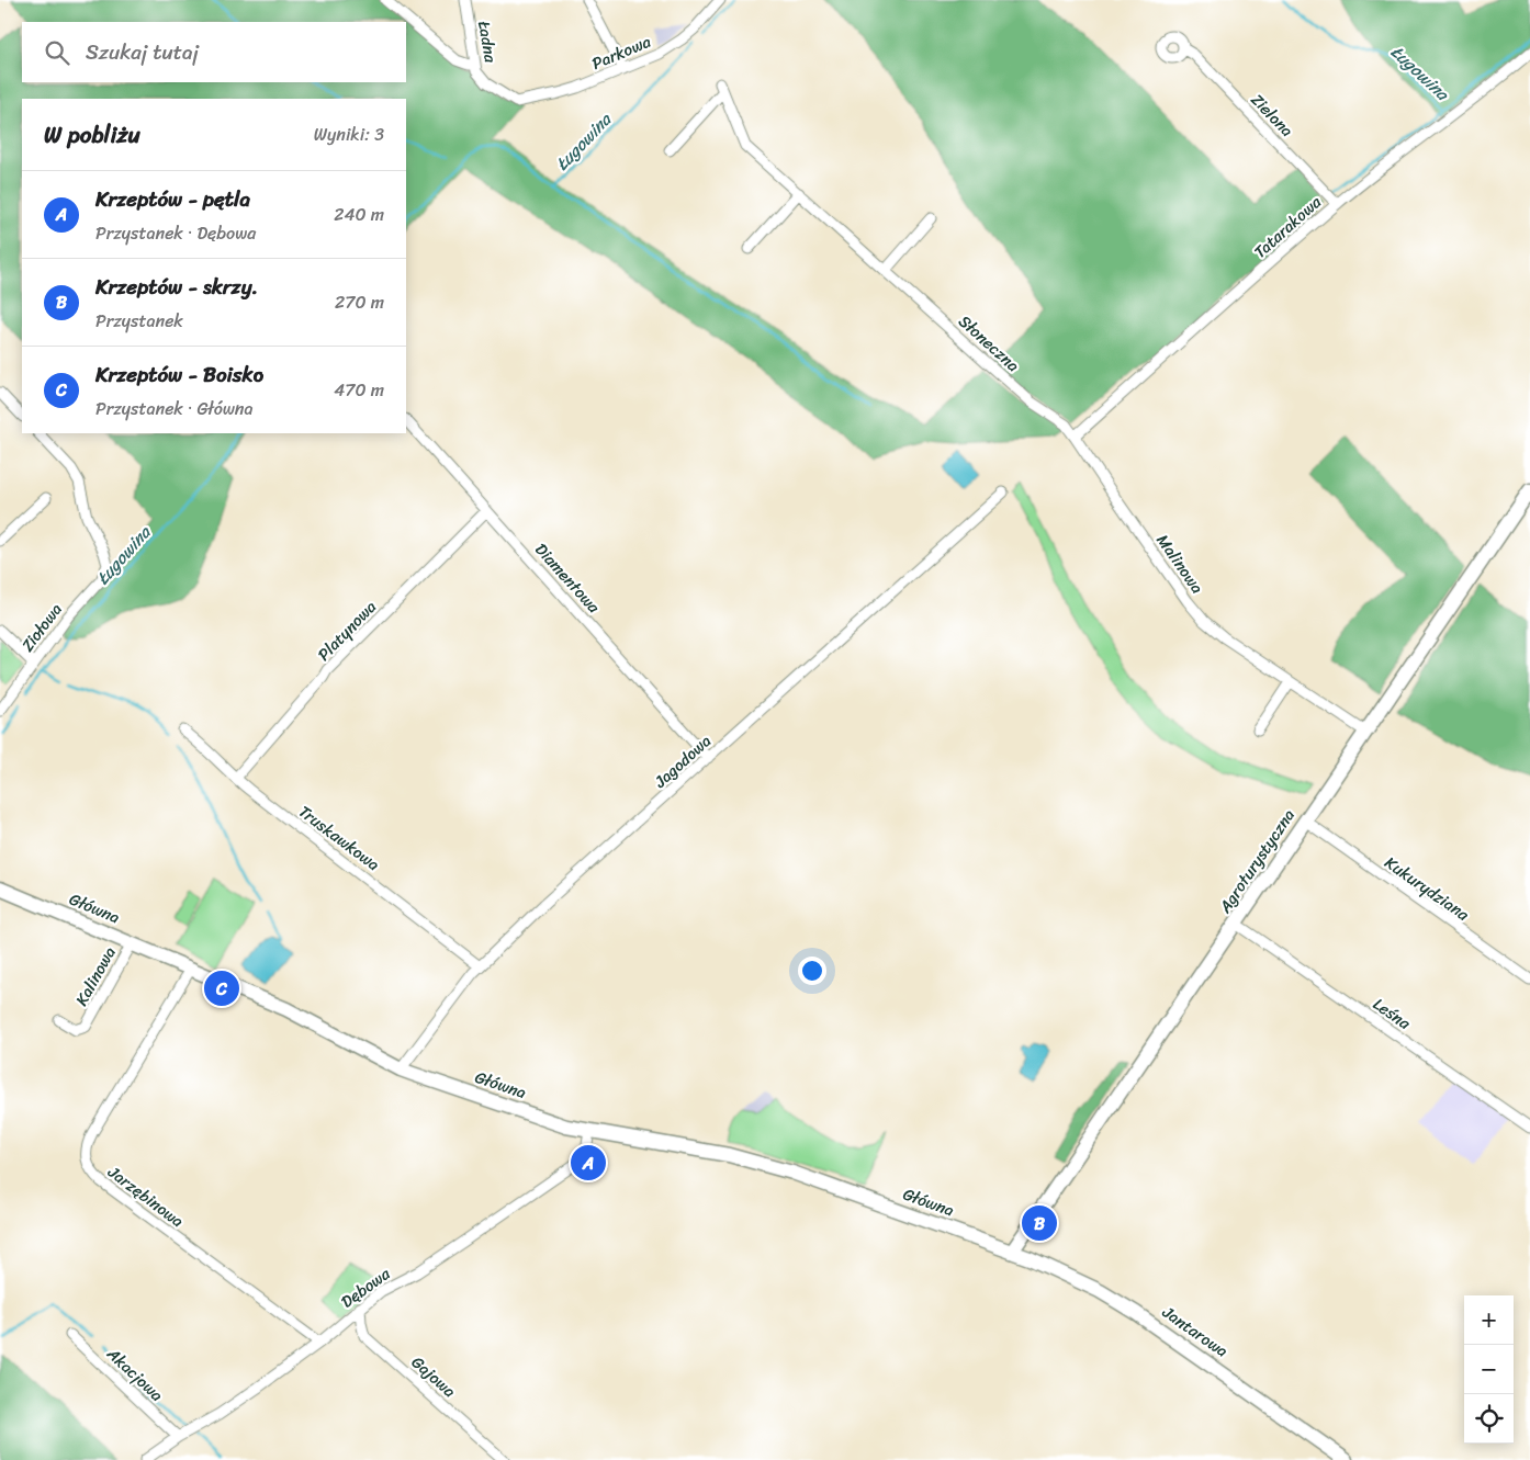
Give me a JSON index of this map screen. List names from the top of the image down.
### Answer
{
  "streets": {
    "street": [
      "Ładna",
      "Parkowa",
      "Zielona",
      "Tatarakowa",
      "Słoneczna",
      "Malinowa",
      "Diamentowa",
      "Ziołowa",
      "Platynowa",
      "Jagodowa",
      "Truskawkowa",
      "Agroturystyczna",
      "Kukurydziana",
      "Główna",
      "Kalinowa",
      "Leśna",
      "Jarzębinowa",
      "Dębowa",
      "Jantarowa",
      "Akacjowa",
      "Gajowa"
    ]
  },
  "crossings": [
    ["Ładna", "Parkowa"],
    ["Zielona", "Tatarakowa"],
    ["Tatarakowa", "Słoneczna"],
    ["Tatarakowa", "Malinowa"],
    ["Słoneczna", "Malinowa"],
    ["Malinowa", "Agroturystyczna"],
    ["Diamentowa", "Platynowa"],
    ["Diamentowa", "Jagodowa"],
    ["Platynowa", "Truskawkowa"],
    ["Jagodowa", "Truskawkowa"],
    ["Jagodowa", "Główna"],
    ["Agroturystyczna", "Kukurydziana"],
    ["Agroturystyczna", "Główna"],
    ["Agroturystyczna", "Leśna"],
    ["Agroturystyczna", "Jantarowa"],
    ["Główna", "Kalinowa"],
    ["Główna", "Jarzębinowa"],
    ["Główna", "Dębowa"],
    ["Główna", "Jantarowa"],
    ["Jarzębinowa", "Dębowa"],
    ["Dębowa", "Akacjowa"],
    ["Dębowa", "Gajowa"]
  ],
  "water": ["Ługowina"],
  "page": {
    "search": "Szukaj tutaj",
    "heading": ["W pobliżu", "Wyniki: 3"],
    "list": [
      {
        "mark": "A",
        "name": "Krzeptów - pętla",
        "note": "Przystanek · Dębowa",
        "value": "240 m"
      },
      {
        "mark": "B",
        "name": "Krzeptów - skrzy.",
        "note": "Przystanek",
        "value": "270 m"
      },
      {
        "mark": "C",
        "name": "Krzeptów - Boisko",
        "note": "Przystanek · Główna",
        "value": "470 m"
      }
    ],
    "pins": ["C", "A", "B"],
    "map_buttons": ["+", "−"]
  }
}
